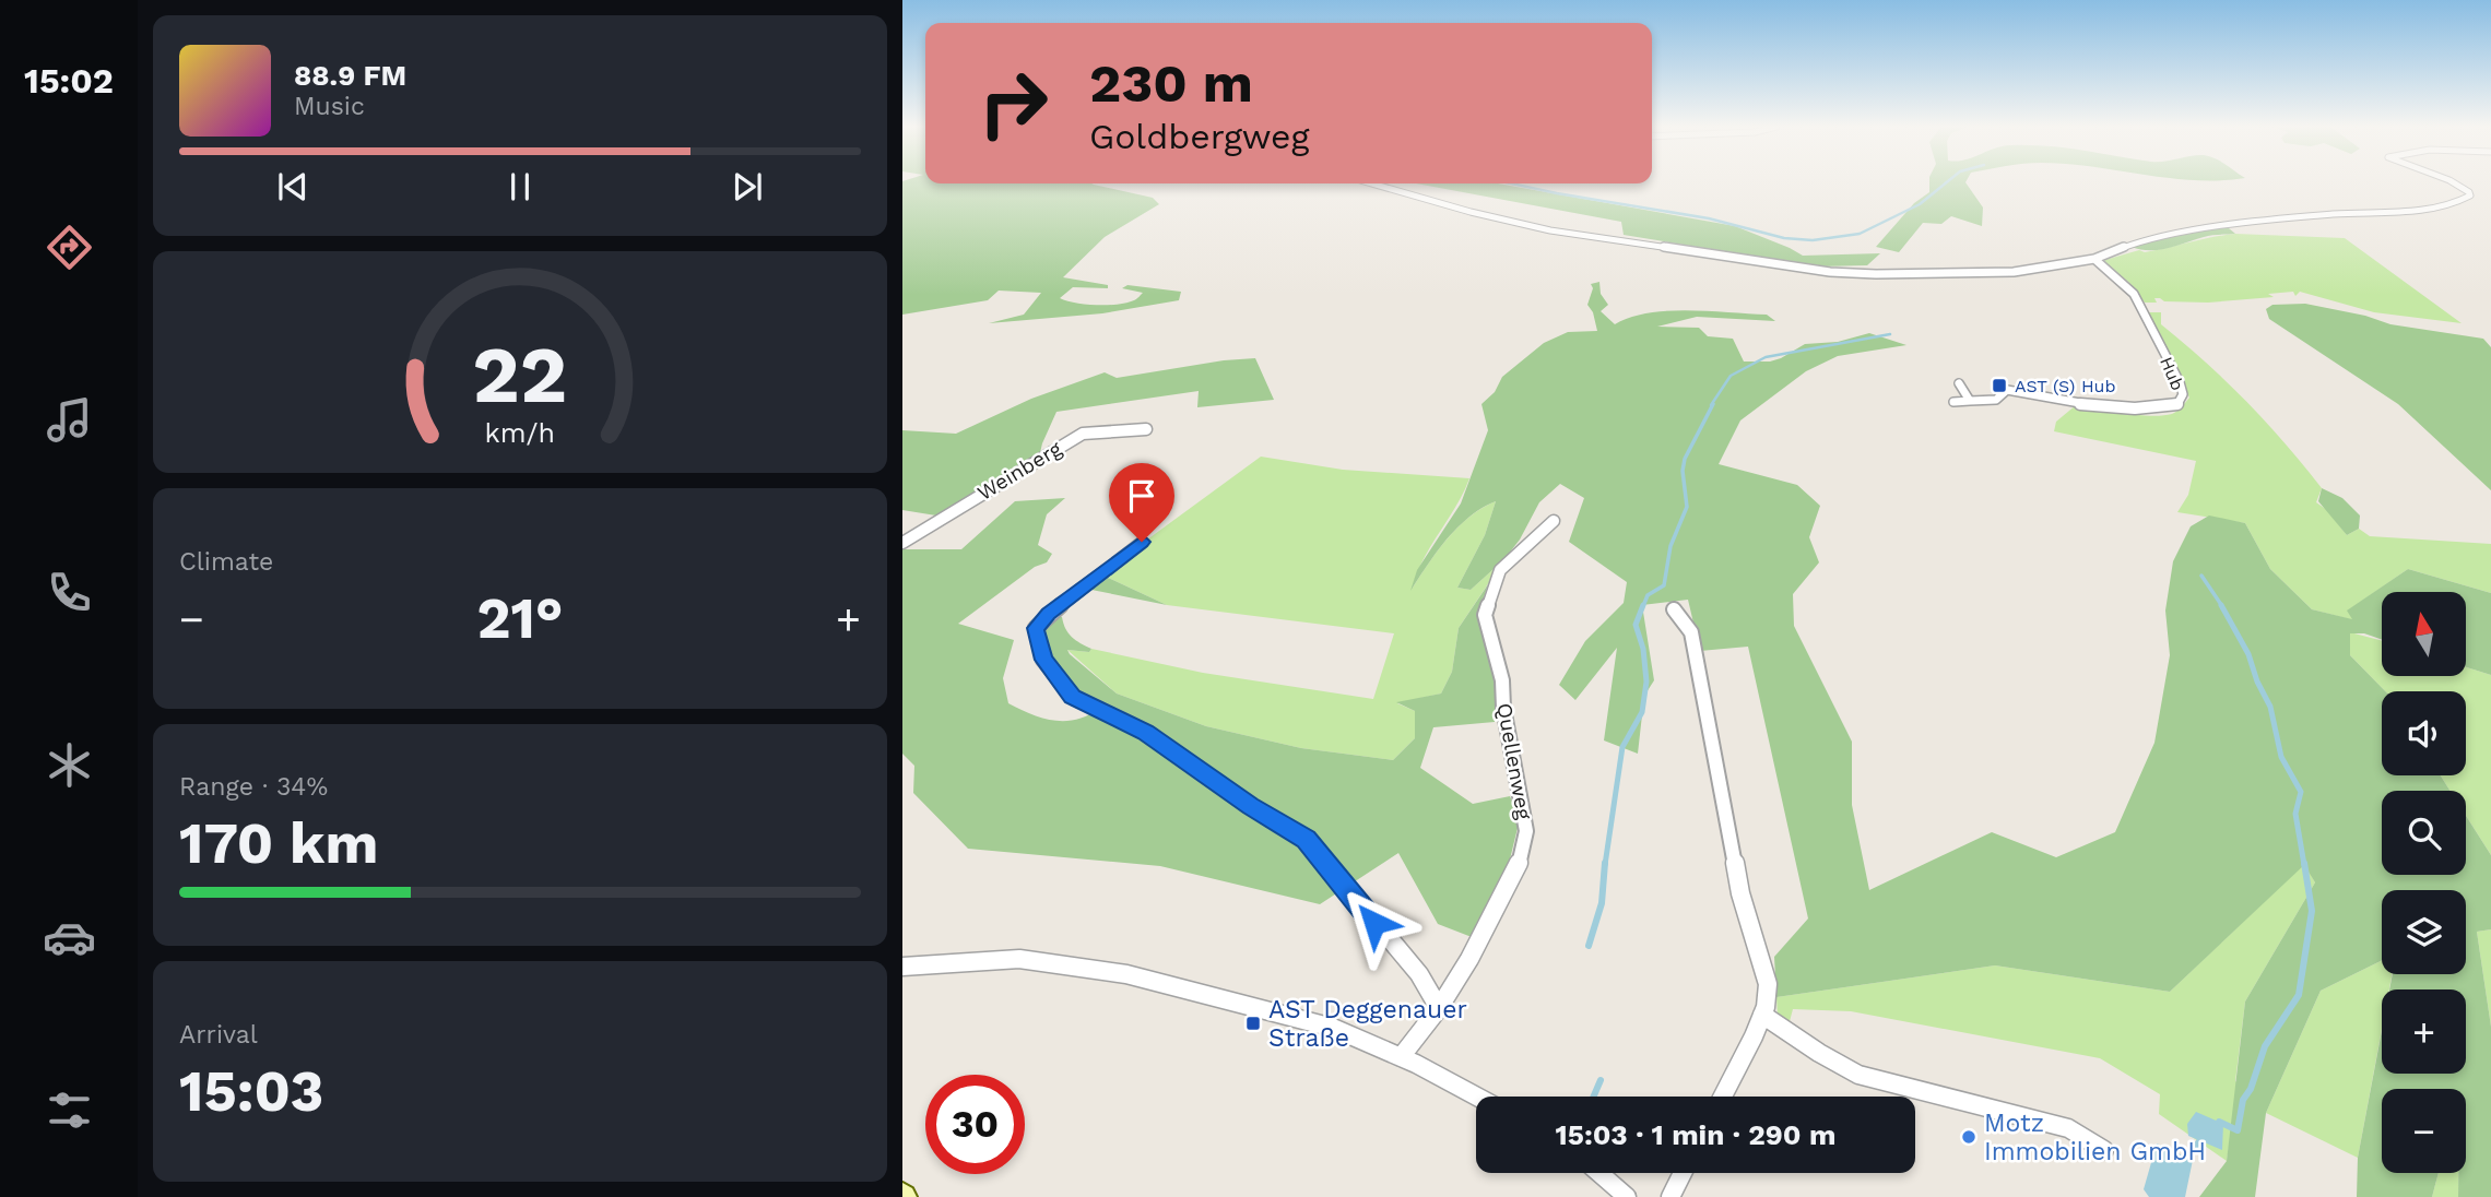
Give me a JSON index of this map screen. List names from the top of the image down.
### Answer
{
  "streets": {
    "street": ["Hub", "Weinberg", "Quellenweg"]
  },
  "places": {
    "transit": ["AST (S) Hub", "AST Deggenauer Straße"],
    "other": ["Motz Immobilien GmbH"]
  },
  "north": "top",
  "page": {
    "tabs": "15:02",
    "turn": ["230 m", "Goldbergweg"],
    "song": ["88.9 FM", "Music"],
    "tile": [
      "Climate",
      ["Range · 34%", "170 km"],
      ["Arrival", "15:03"]
    ],
    "heat": ["−", "21°", "+"],
    "map_buttons": ["+", "−"],
    "limit": "30",
    "trip": "15:03 · 1 min · 290 m",
    "gauge": ["22", "km/h"]
  }
}
